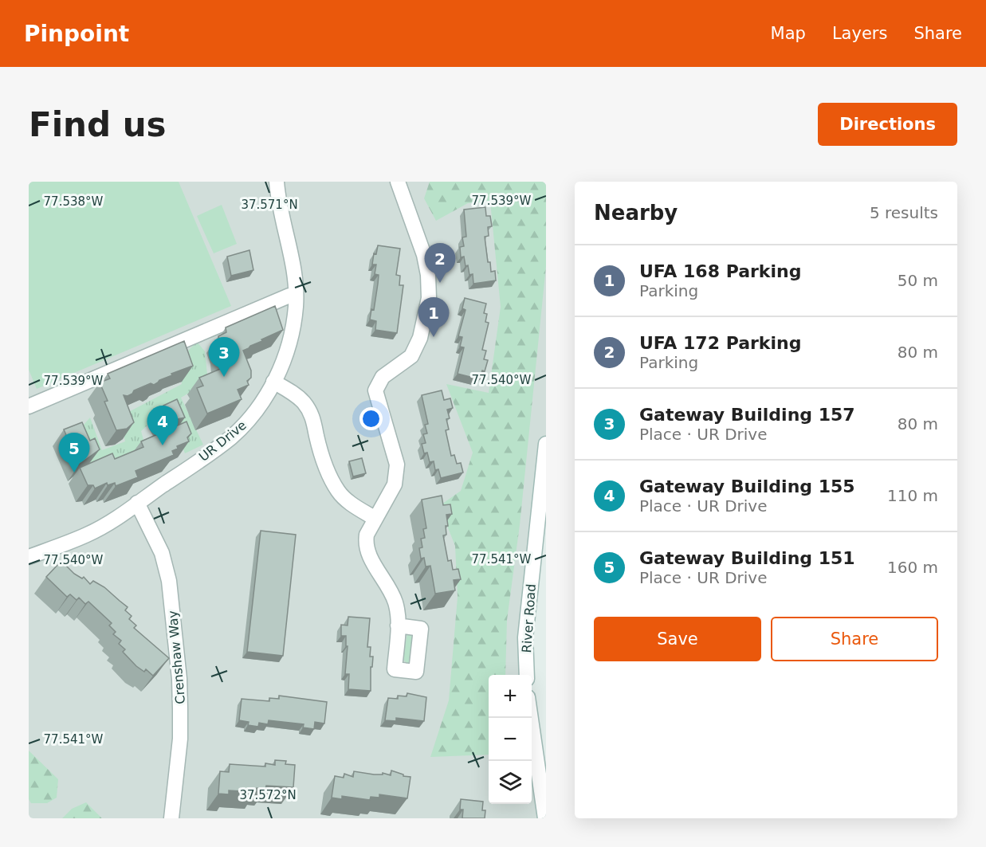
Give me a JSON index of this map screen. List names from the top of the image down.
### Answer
{
  "streets": {
    "street": ["UR Drive", "River Road", "Crenshaw Way"]
  },
  "crossings": [
    ["UR Drive", "Crenshaw Way"]
  ],
  "page": {
    "header": "Pinpoint",
    "nav": ["Map", "Layers", "Share"],
    "buttons": [
      "Directions",
      ["Save", "Share"]
    ],
    "title": "Find us",
    "heading": ["Nearby", "5 results"],
    "pins": [
      "2",
      "1",
      "3",
      "4",
      "5"
    ],
    "list": [
      {
        "mark": "1",
        "name": "UFA 168 Parking",
        "note": "Parking",
        "value": "50 m"
      },
      {
        "mark": "2",
        "name": "UFA 172 Parking",
        "note": "Parking",
        "value": "80 m"
      },
      {
        "mark": "3",
        "name": "Gateway Building 157",
        "note": "Place · UR Drive",
        "value": "80 m"
      },
      {
        "mark": "4",
        "name": "Gateway Building 155",
        "note": "Place · UR Drive",
        "value": "110 m"
      },
      {
        "mark": "5",
        "name": "Gateway Building 151",
        "note": "Place · UR Drive",
        "value": "160 m"
      }
    ],
    "map_buttons": ["+", "−"]
  },
  "coordinates": [
    "77.539°W",
    "77.538°W",
    "37.571°N",
    "77.540°W",
    "77.541°W",
    "37.572°N"
  ]
}
